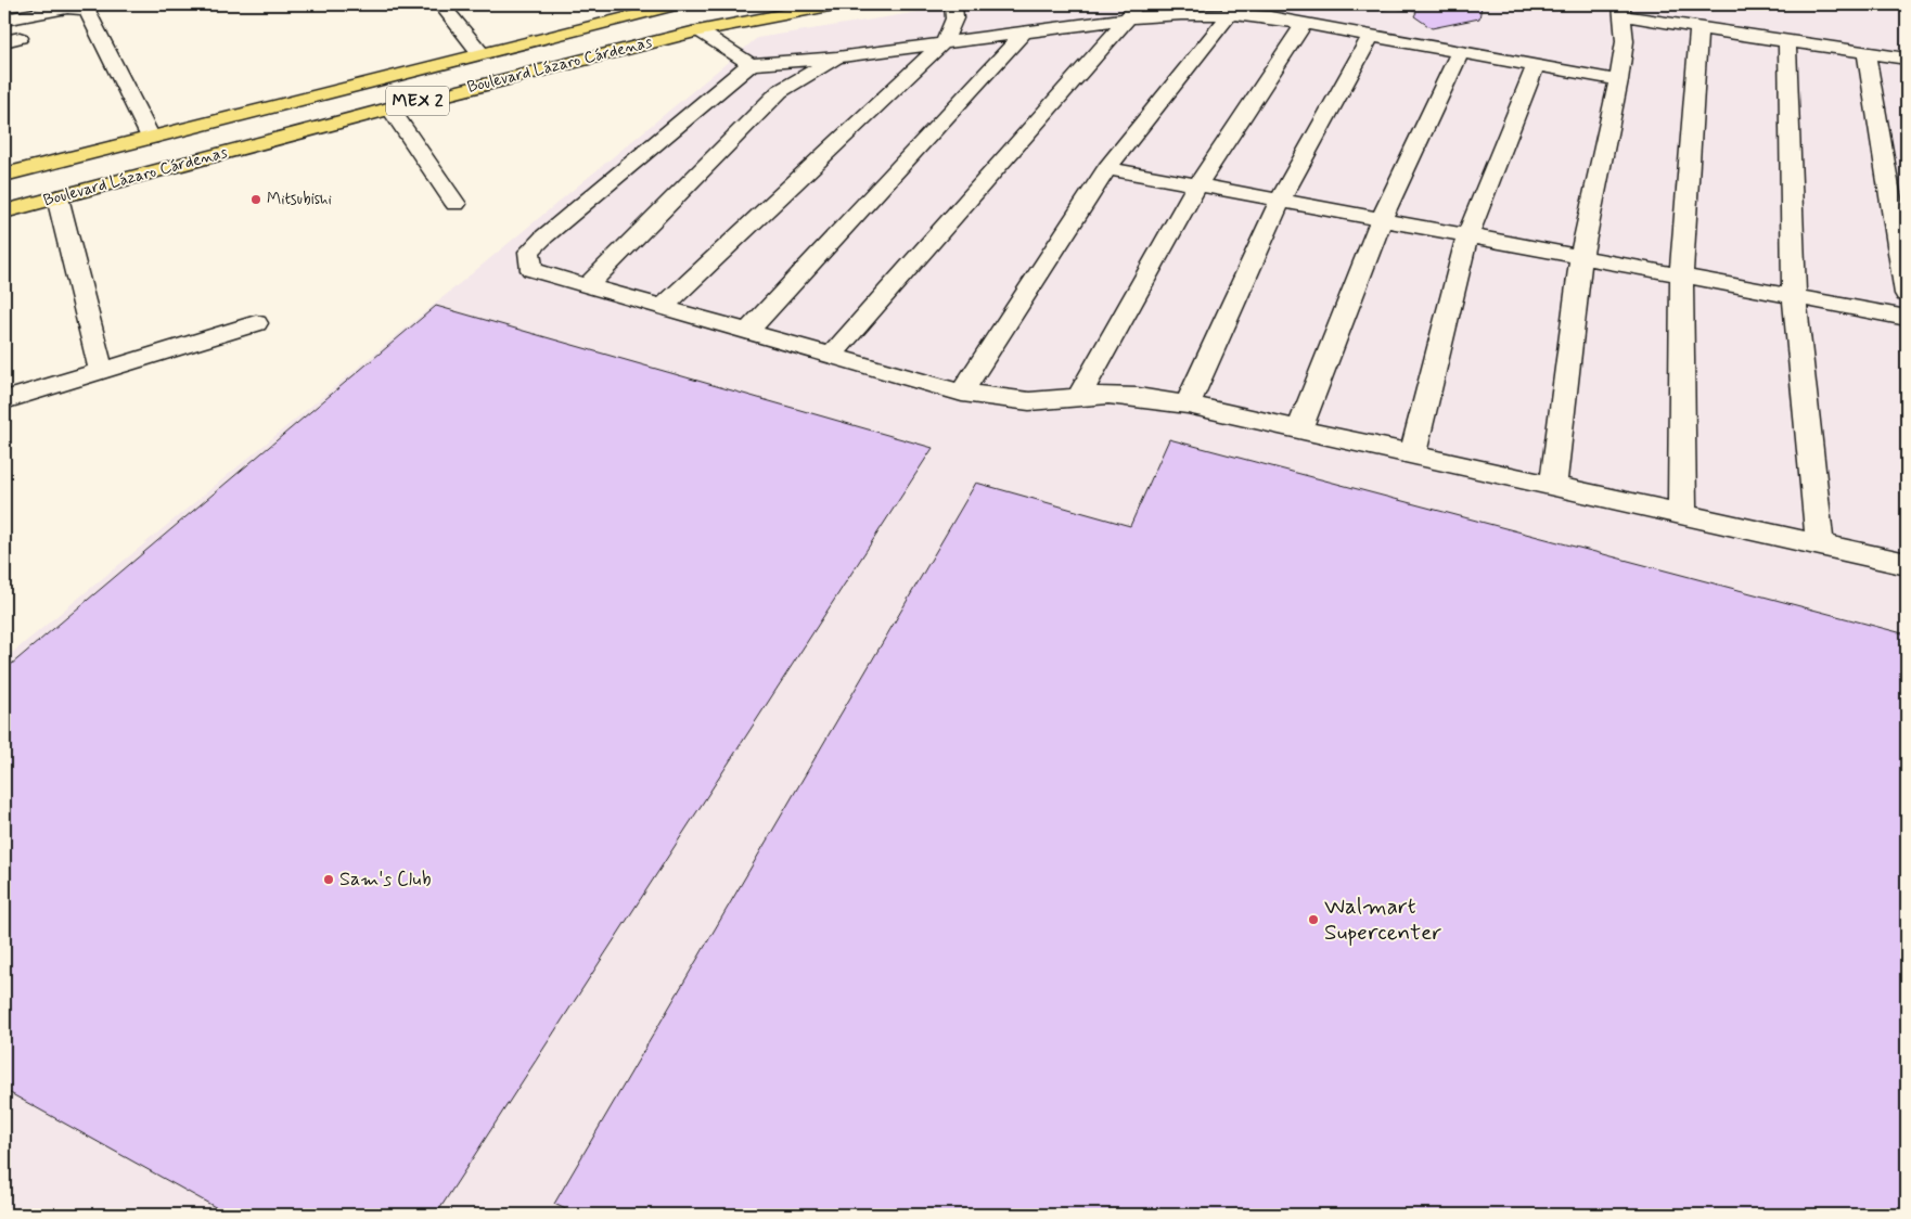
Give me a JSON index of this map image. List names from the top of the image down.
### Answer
{
  "streets": {
    "highway": ["Boulevard Lázaro Cárdenas", "MEX 2"]
  },
  "places": ["Mitsubishi", "Sam's Club", "Walmart Supercenter"]
}
